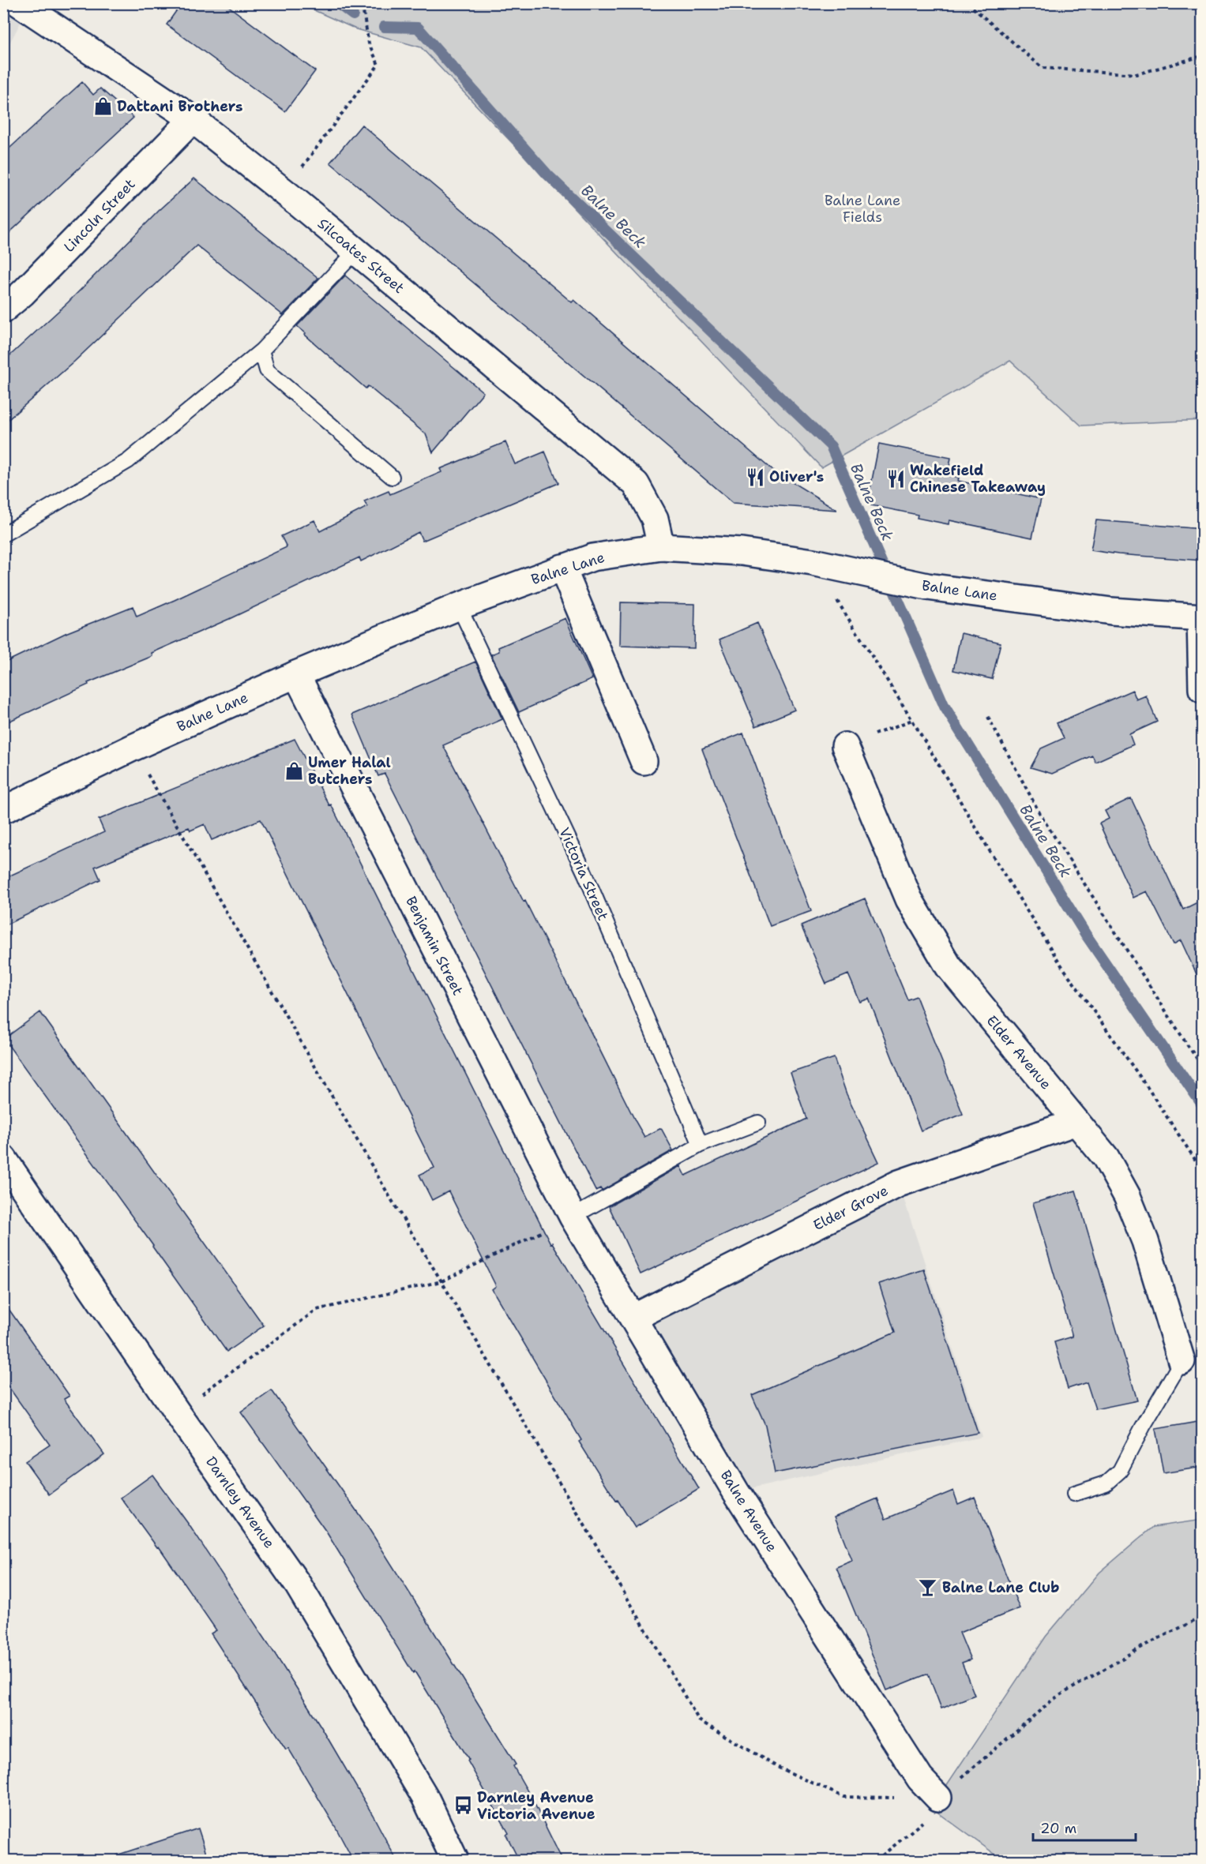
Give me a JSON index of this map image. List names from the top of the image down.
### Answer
{
  "streets": {
    "street": [
      "Lincoln Street",
      "Silcoates Street",
      "Balne Lane",
      "Benjamin Street",
      "Elder Avenue",
      "Elder Grove",
      "Darnley Avenue",
      "Balne Avenue"
    ],
    "lane": ["Victoria Street"]
  },
  "crossings": [
    ["Lincoln Street", "Silcoates Street"],
    ["Silcoates Street", "Balne Lane"],
    ["Balne Lane", "Victoria Street"],
    ["Balne Lane", "Benjamin Street"],
    ["Benjamin Street", "Balne Avenue"],
    ["Elder Avenue", "Elder Grove"],
    ["Elder Grove", "Balne Avenue"]
  ],
  "water": ["Balne Beck"],
  "parks": ["Balne Lane Fields"],
  "places": {
    "shop": ["Dattani Brothers", "Umer Halal Butchers"],
    "restaurant": ["Oliver's", "Wakefield Chinese Takeaway"],
    "bar": ["Balne Lane Club"],
    "bus stop": ["Darnley Avenue Victoria Avenue"]
  },
  "scale_bar": "20 m"
}
